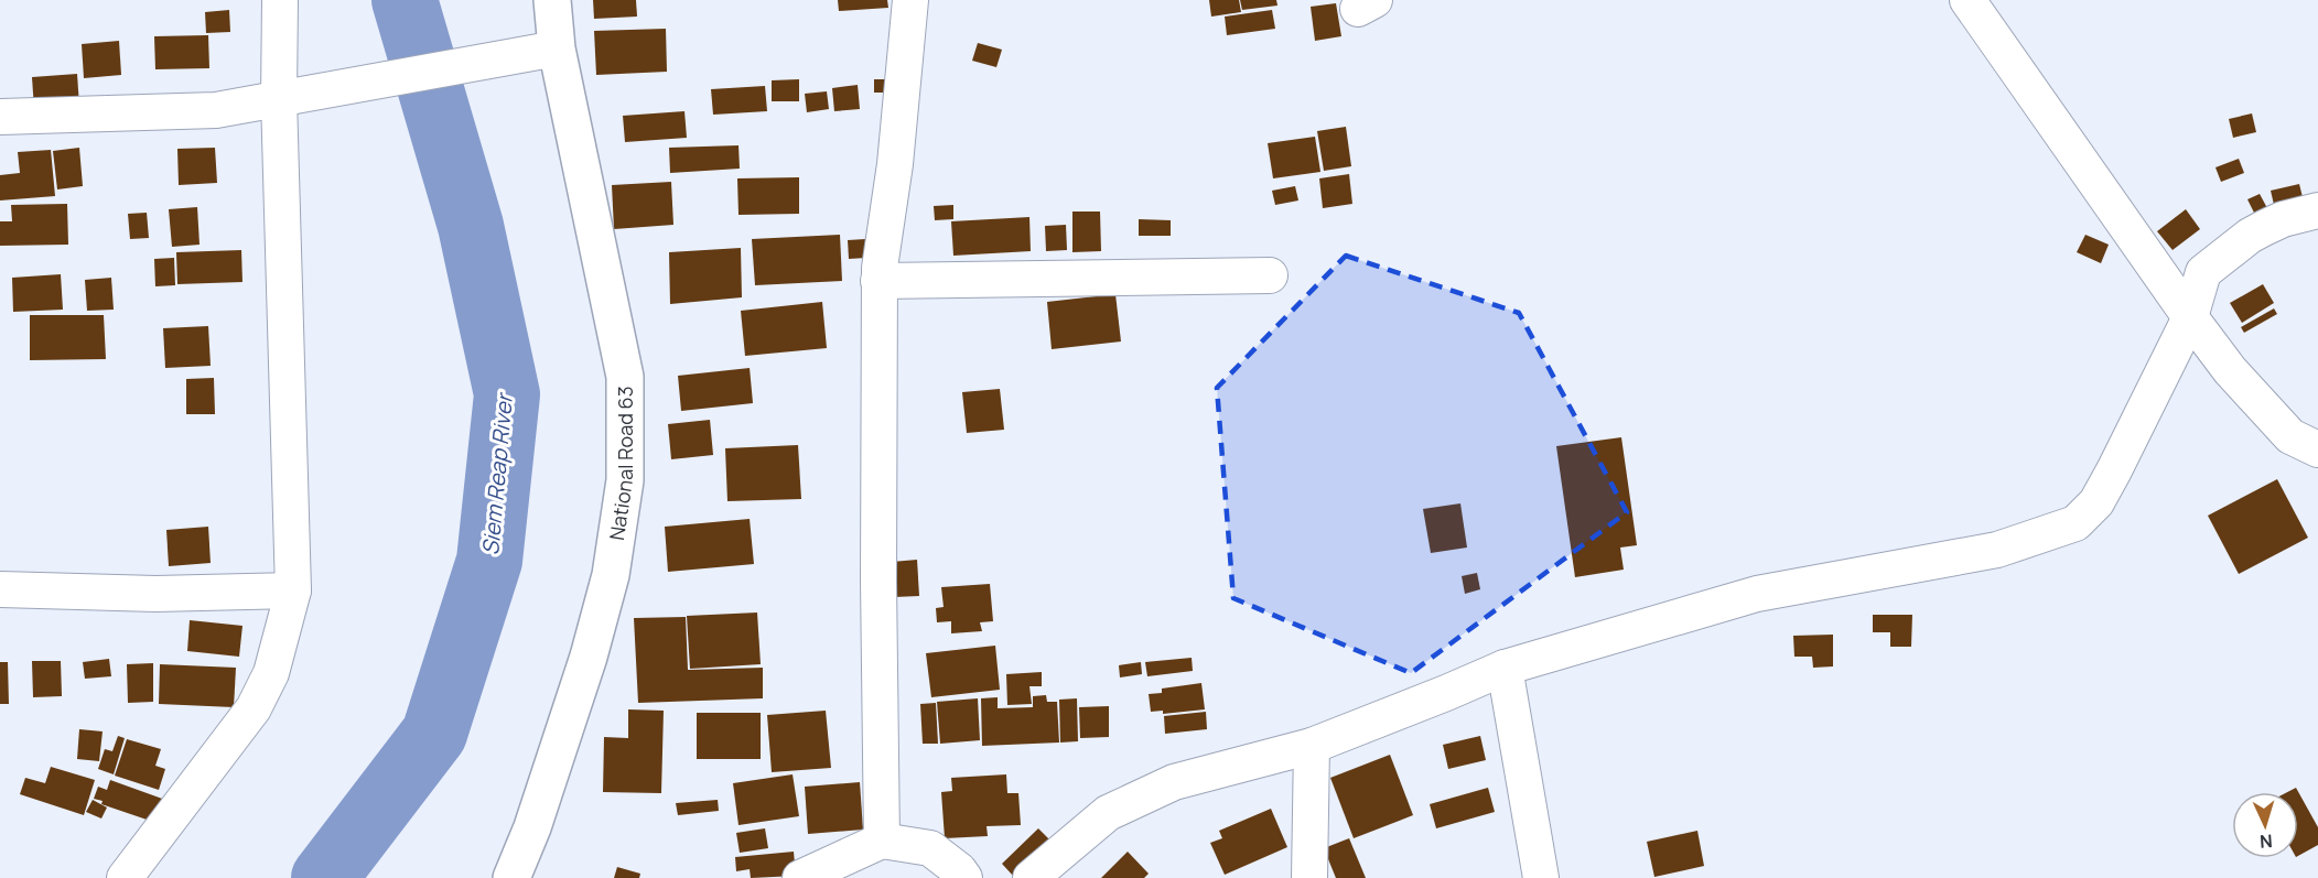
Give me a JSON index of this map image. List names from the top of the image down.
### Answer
{
  "streets": {
    "street": ["National Road 63"]
  },
  "water": ["Siem Reap River"],
  "north": "bottom"
}
